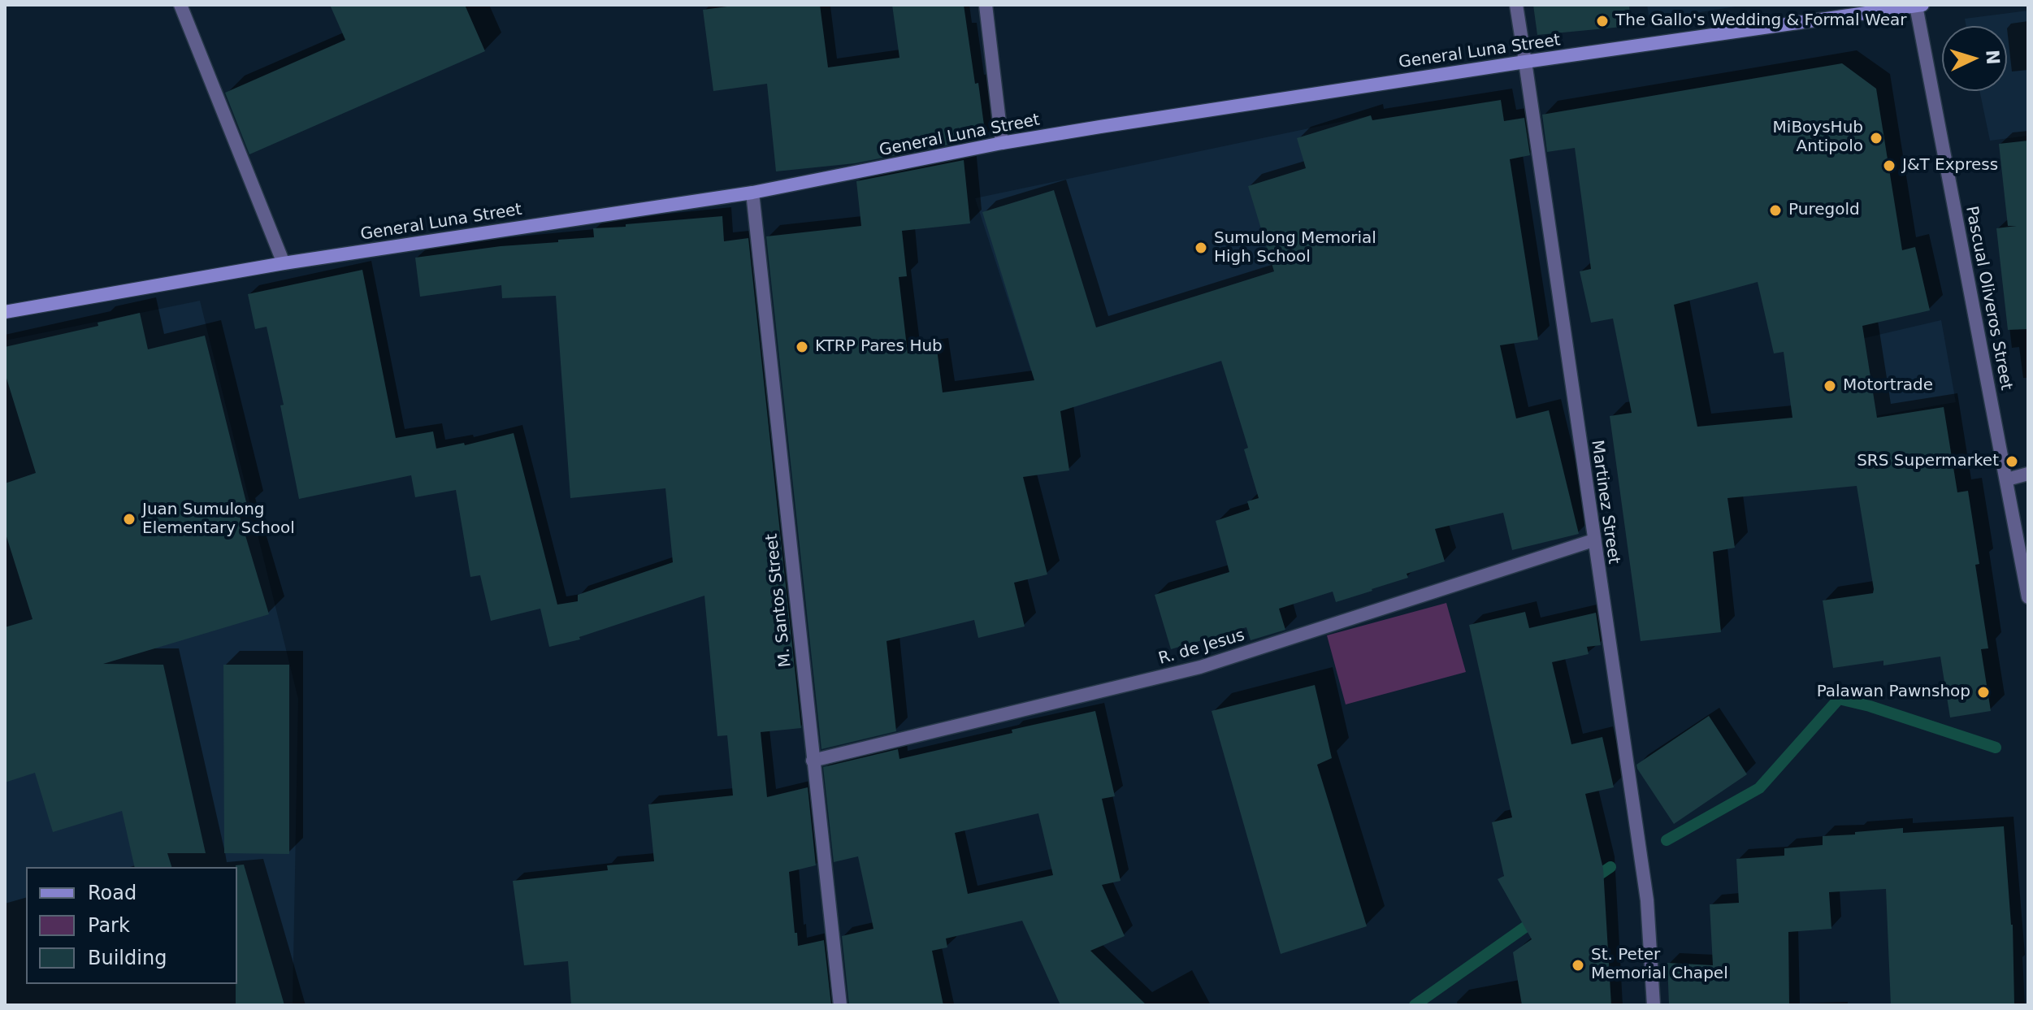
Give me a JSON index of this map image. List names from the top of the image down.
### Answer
{
  "streets": {
    "main road": ["General Luna Street"],
    "street": [
      "Pascual Oliveros Street",
      "Martinez Street",
      "M. Santos Street",
      "R. de Jesus"
    ]
  },
  "crossings": [
    ["General Luna Street", "Pascual Oliveros Street"],
    ["General Luna Street", "Martinez Street"],
    ["General Luna Street", "M. Santos Street"],
    ["Martinez Street", "R. de Jesus"],
    ["M. Santos Street", "R. de Jesus"]
  ],
  "places": [
    "The Gallo's Wedding & Formal Wear",
    "MiBoysHub Antipolo",
    "J&T Express",
    "Puregold",
    "Sumulong Memorial High School",
    "KTRP Pares Hub",
    "Motortrade",
    "SRS Supermarket",
    "Juan Sumulong Elementary School",
    "Palawan Pawnshop",
    "St. Peter Memorial Chapel"
  ],
  "legend": ["Road", "Park", "Building"],
  "north": "right"
}
